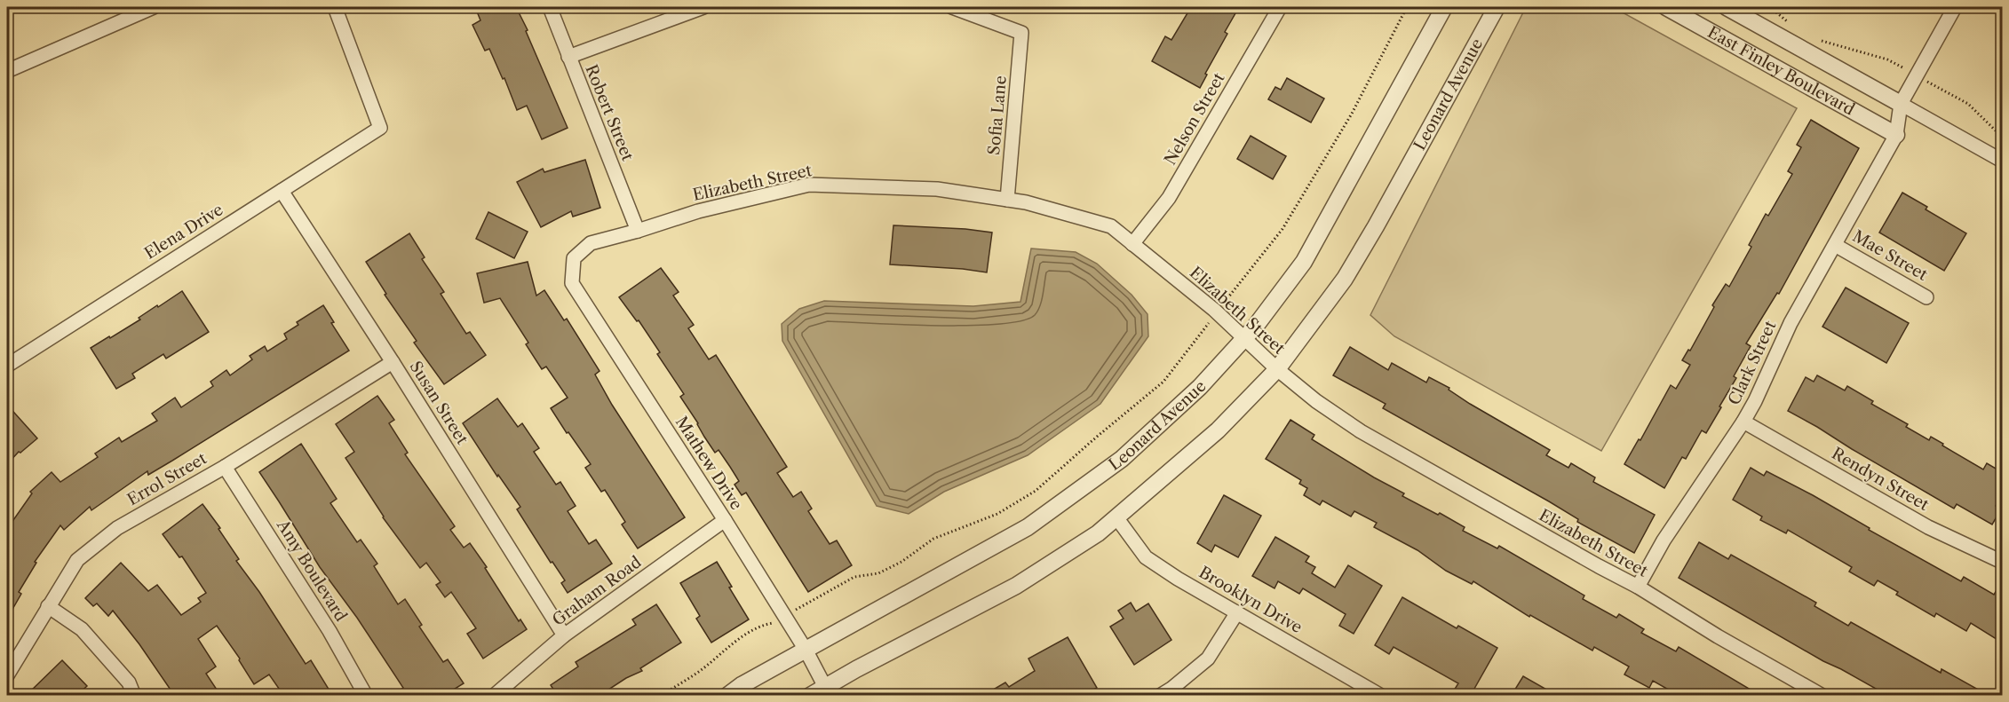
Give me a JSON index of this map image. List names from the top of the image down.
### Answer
{
  "streets": {
    "street": [
      "East Finley Boulevard",
      "Leonard Avenue",
      "Robert Street",
      "Sofia Lane",
      "Nelson Street",
      "Elizabeth Street",
      "Elena Drive",
      "Mae Street",
      "Clark Street",
      "Susan Street",
      "Mathew Drive",
      "Errol Street",
      "Rendyn Street",
      "Amy Boulevard",
      "Graham Road",
      "Brooklyn Drive"
    ]
  },
  "crossings": [
    ["East Finley Boulevard", "Clark Street"],
    ["Leonard Avenue", "Elizabeth Street"],
    ["Leonard Avenue", "Mathew Drive"],
    ["Leonard Avenue", "Brooklyn Drive"],
    ["Robert Street", "Elizabeth Street"],
    ["Sofia Lane", "Elizabeth Street"],
    ["Nelson Street", "Elizabeth Street"],
    ["Elizabeth Street", "Clark Street"],
    ["Elizabeth Street", "Mathew Drive"],
    ["Elena Drive", "Susan Street"],
    ["Mae Street", "Clark Street"],
    ["Clark Street", "Rendyn Street"],
    ["Susan Street", "Errol Street"],
    ["Susan Street", "Graham Road"],
    ["Mathew Drive", "Graham Road"],
    ["Errol Street", "Amy Boulevard"]
  ]
}
